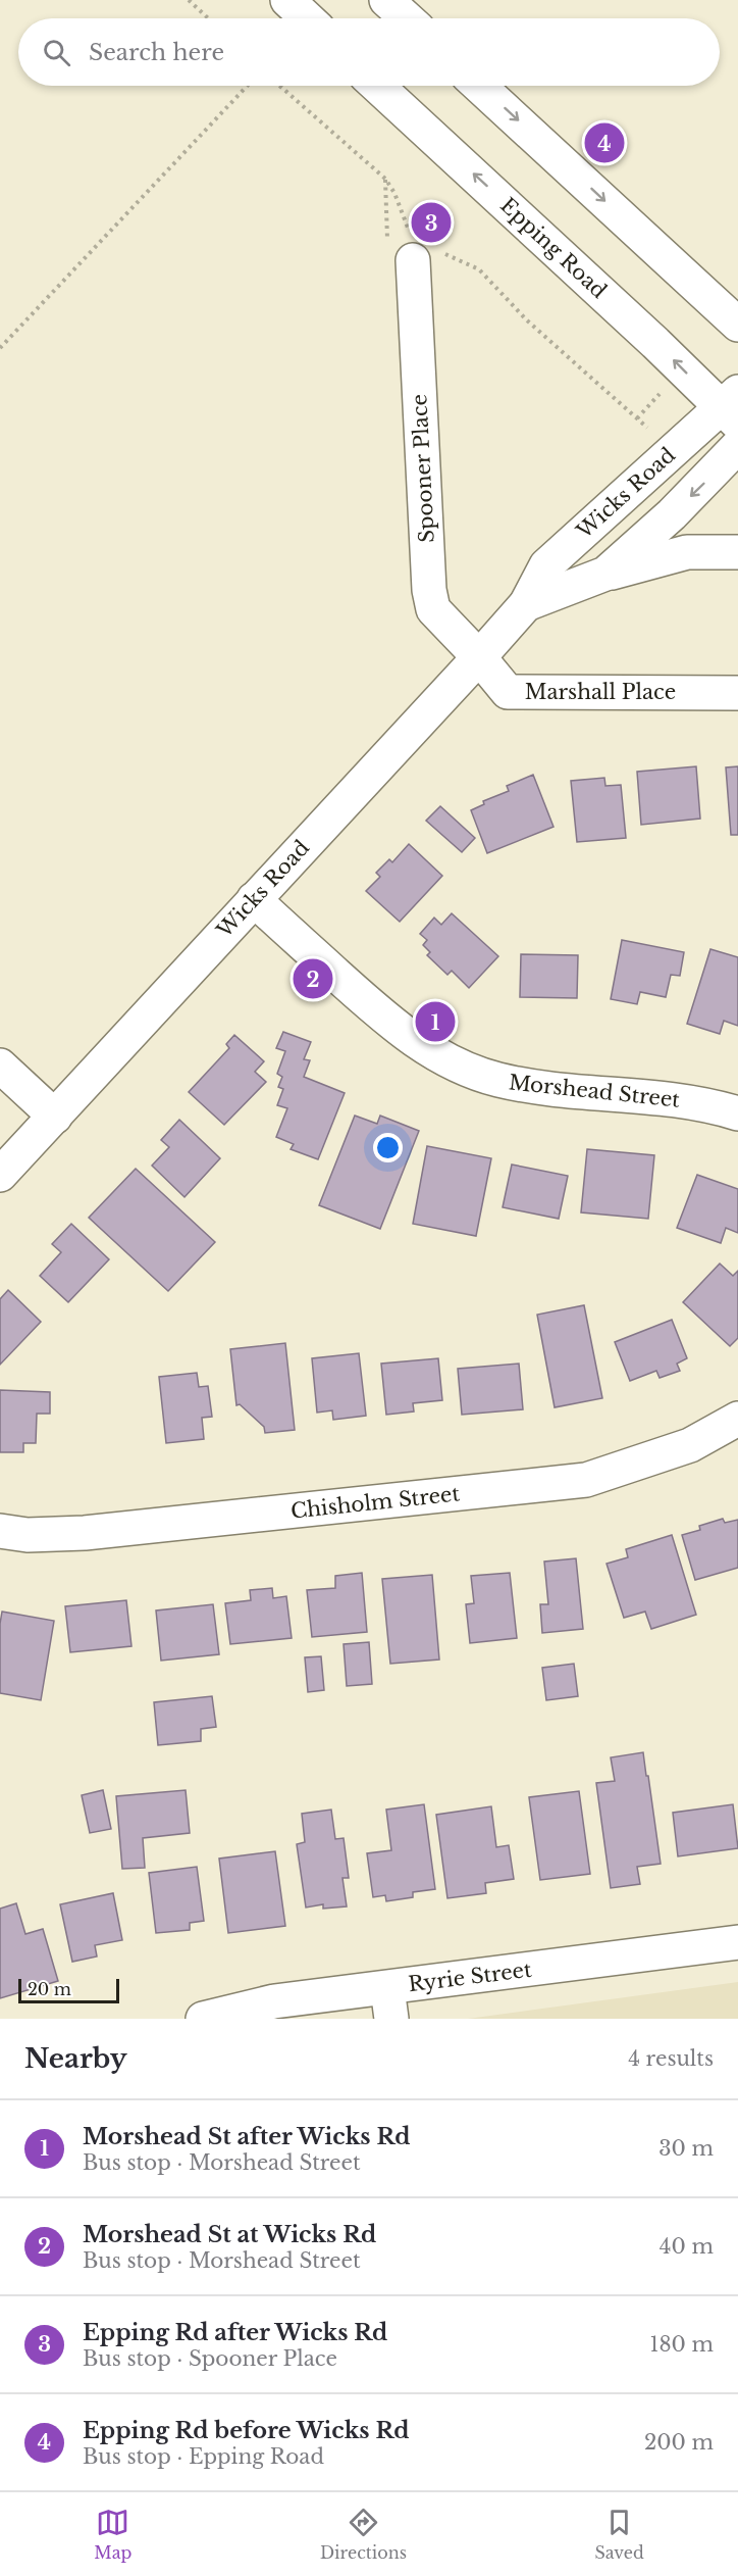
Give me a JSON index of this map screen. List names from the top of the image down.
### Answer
{
  "streets": {
    "street": [
      "Epping Road",
      "Spooner Place",
      "Wicks Road",
      "Marshall Place",
      "Morshead Street",
      "Chisholm Street",
      "Ryrie Street"
    ]
  },
  "crossings": [
    ["Epping Road", "Wicks Road"],
    ["Spooner Place", "Wicks Road"],
    ["Spooner Place", "Marshall Place"],
    ["Wicks Road", "Marshall Place"],
    ["Wicks Road", "Morshead Street"]
  ],
  "scale_bar": "20 m",
  "page": {
    "search": "Search here",
    "pins": [
      "4",
      "3",
      "2",
      "1"
    ],
    "scale": "20 m",
    "heading": ["Nearby", "4 results"],
    "list": [
      {
        "mark": "1",
        "name": "Morshead St after Wicks Rd",
        "note": "Bus stop · Morshead Street",
        "value": "30 m"
      },
      {
        "mark": "2",
        "name": "Morshead St at Wicks Rd",
        "note": "Bus stop · Morshead Street",
        "value": "40 m"
      },
      {
        "mark": "3",
        "name": "Epping Rd after Wicks Rd",
        "note": "Bus stop · Spooner Place",
        "value": "180 m"
      },
      {
        "mark": "4",
        "name": "Epping Rd before Wicks Rd",
        "note": "Bus stop · Epping Road",
        "value": "200 m"
      }
    ],
    "nav": ["Map", "Directions", "Saved"]
  }
}
